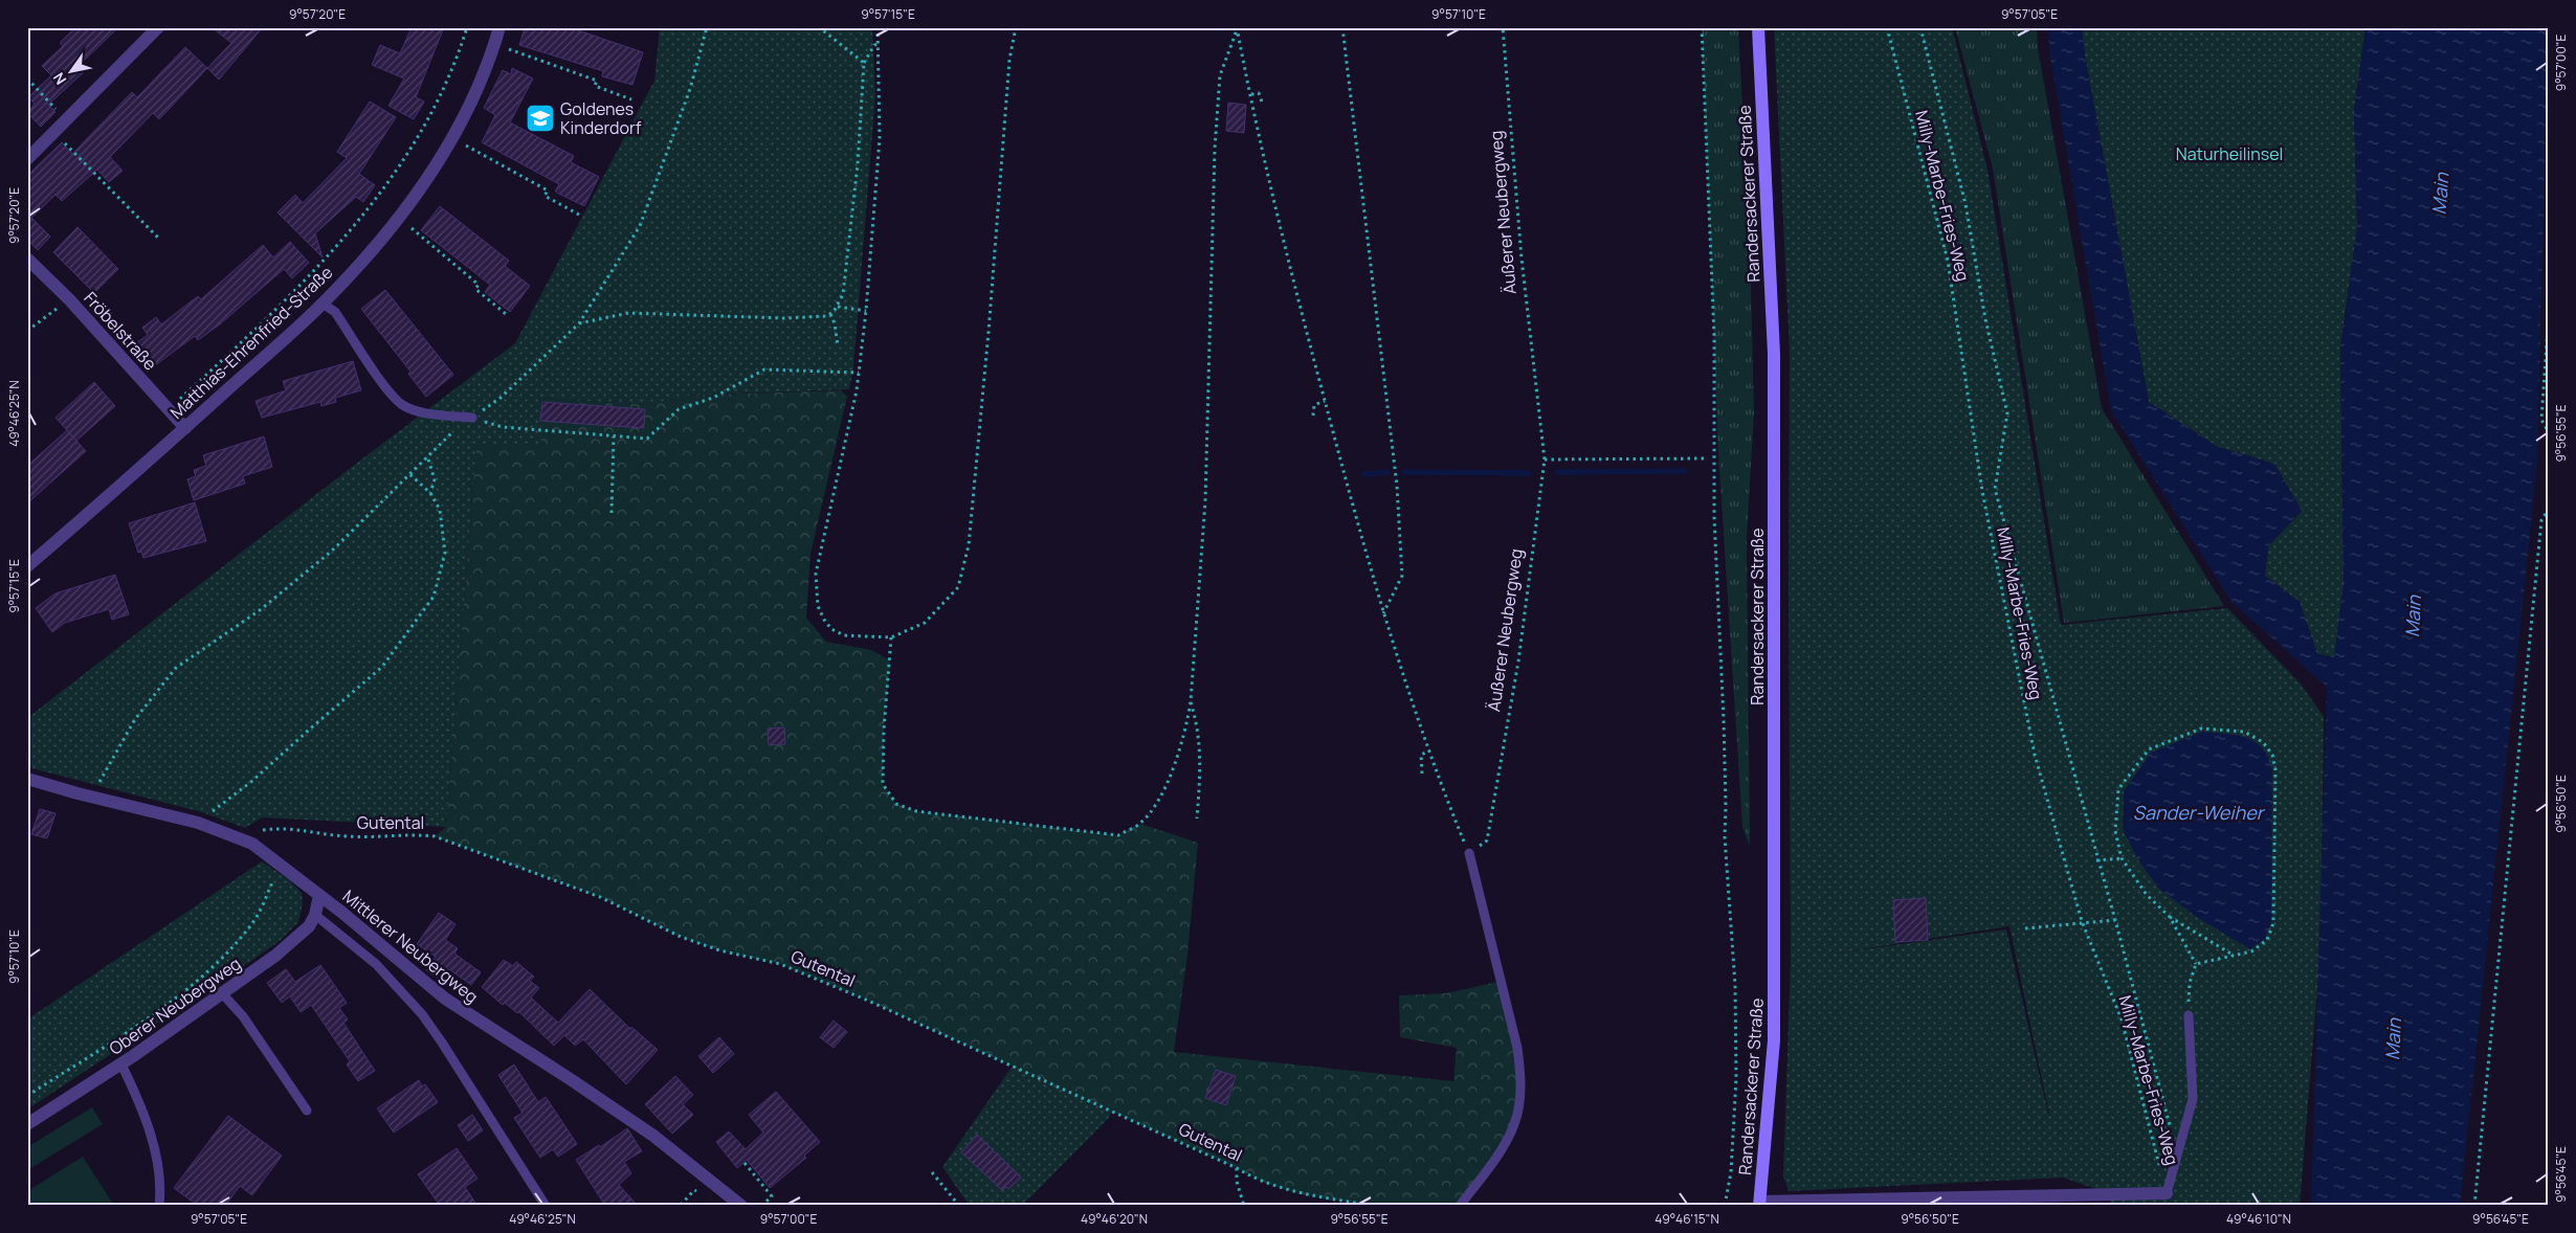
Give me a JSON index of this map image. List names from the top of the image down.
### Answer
{
  "streets": {
    "main road": ["Randersackerer Straße"],
    "street": [
      "Fröbelstraße",
      "Matthias-Ehrenfried-Straße",
      "Mittlerer Neubergweg",
      "Oberer Neubergweg"
    ],
    "path": ["Milly-Marbe-Fries-Weg", "Äußerer Neubergweg", "Gutental"]
  },
  "crossings": [
    ["Fröbelstraße", "Matthias-Ehrenfried-Straße"],
    ["Gutental", "Mittlerer Neubergweg"],
    ["Mittlerer Neubergweg", "Oberer Neubergweg"]
  ],
  "water": ["Main", "Sander-Weiher"],
  "parks": ["Naturheilinsel"],
  "places": {
    "school or university": ["Goldenes Kinderdorf"]
  },
  "north": "bottom left",
  "coordinates": [
    "9°57'20\"E",
    "9°57'15\"E",
    "9°57'10\"E",
    "9°57'05\"E",
    "9°57'00\"E",
    "49°46'25\"N",
    "9°56'55\"E",
    "9°56'50\"E",
    "9°56'45\"E",
    "49°46'20\"N",
    "49°46'15\"N",
    "49°46'10\"N"
  ]
}
